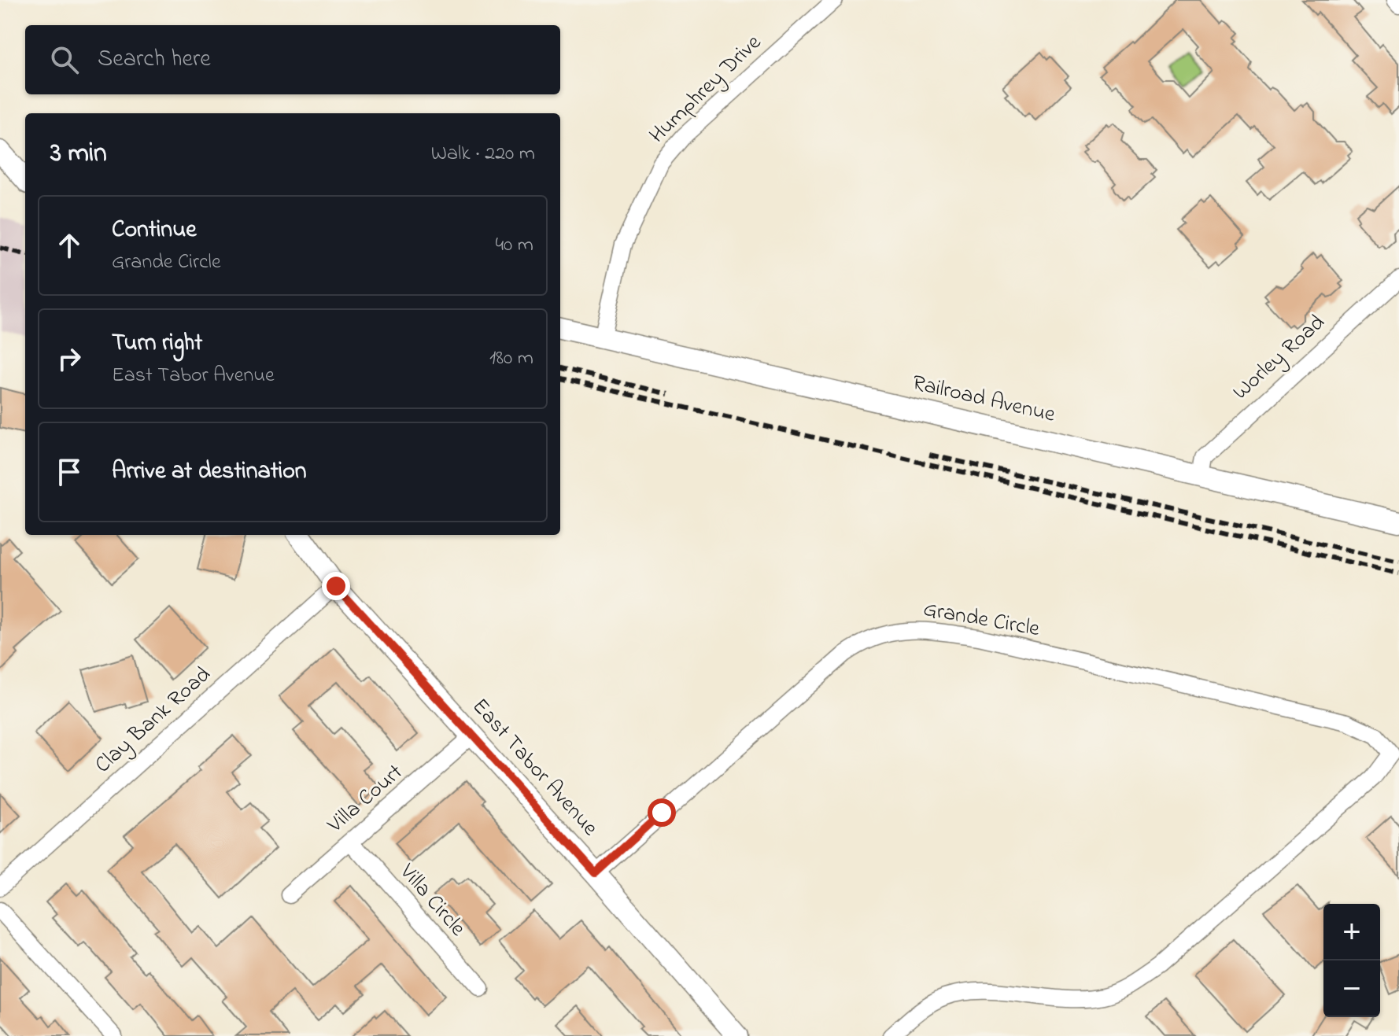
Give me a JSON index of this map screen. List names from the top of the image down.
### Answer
{
  "streets": {
    "main road": ["Railroad Avenue", "East Tabor Avenue"],
    "street": [
      "Humphrey Drive",
      "Worley Road",
      "Grande Circle",
      "Clay Bank Road",
      "Villa Court",
      "Villa Circle"
    ]
  },
  "crossings": [
    ["Humphrey Drive", "Railroad Avenue"],
    ["Worley Road", "Railroad Avenue"],
    ["Grande Circle", "East Tabor Avenue"],
    ["Clay Bank Road", "East Tabor Avenue"],
    ["East Tabor Avenue", "Villa Court"],
    ["Villa Court", "Villa Circle"]
  ],
  "page": {
    "search": "Search here",
    "heading": ["3 min", "Walk · 220 m"],
    "list": [
      ["Continue", "Grande Circle", "40 m"],
      ["Turn right", "East Tabor Avenue", "180 m"],
      "Arrive at destination"
    ],
    "map_buttons": ["+", "−"]
  }
}
